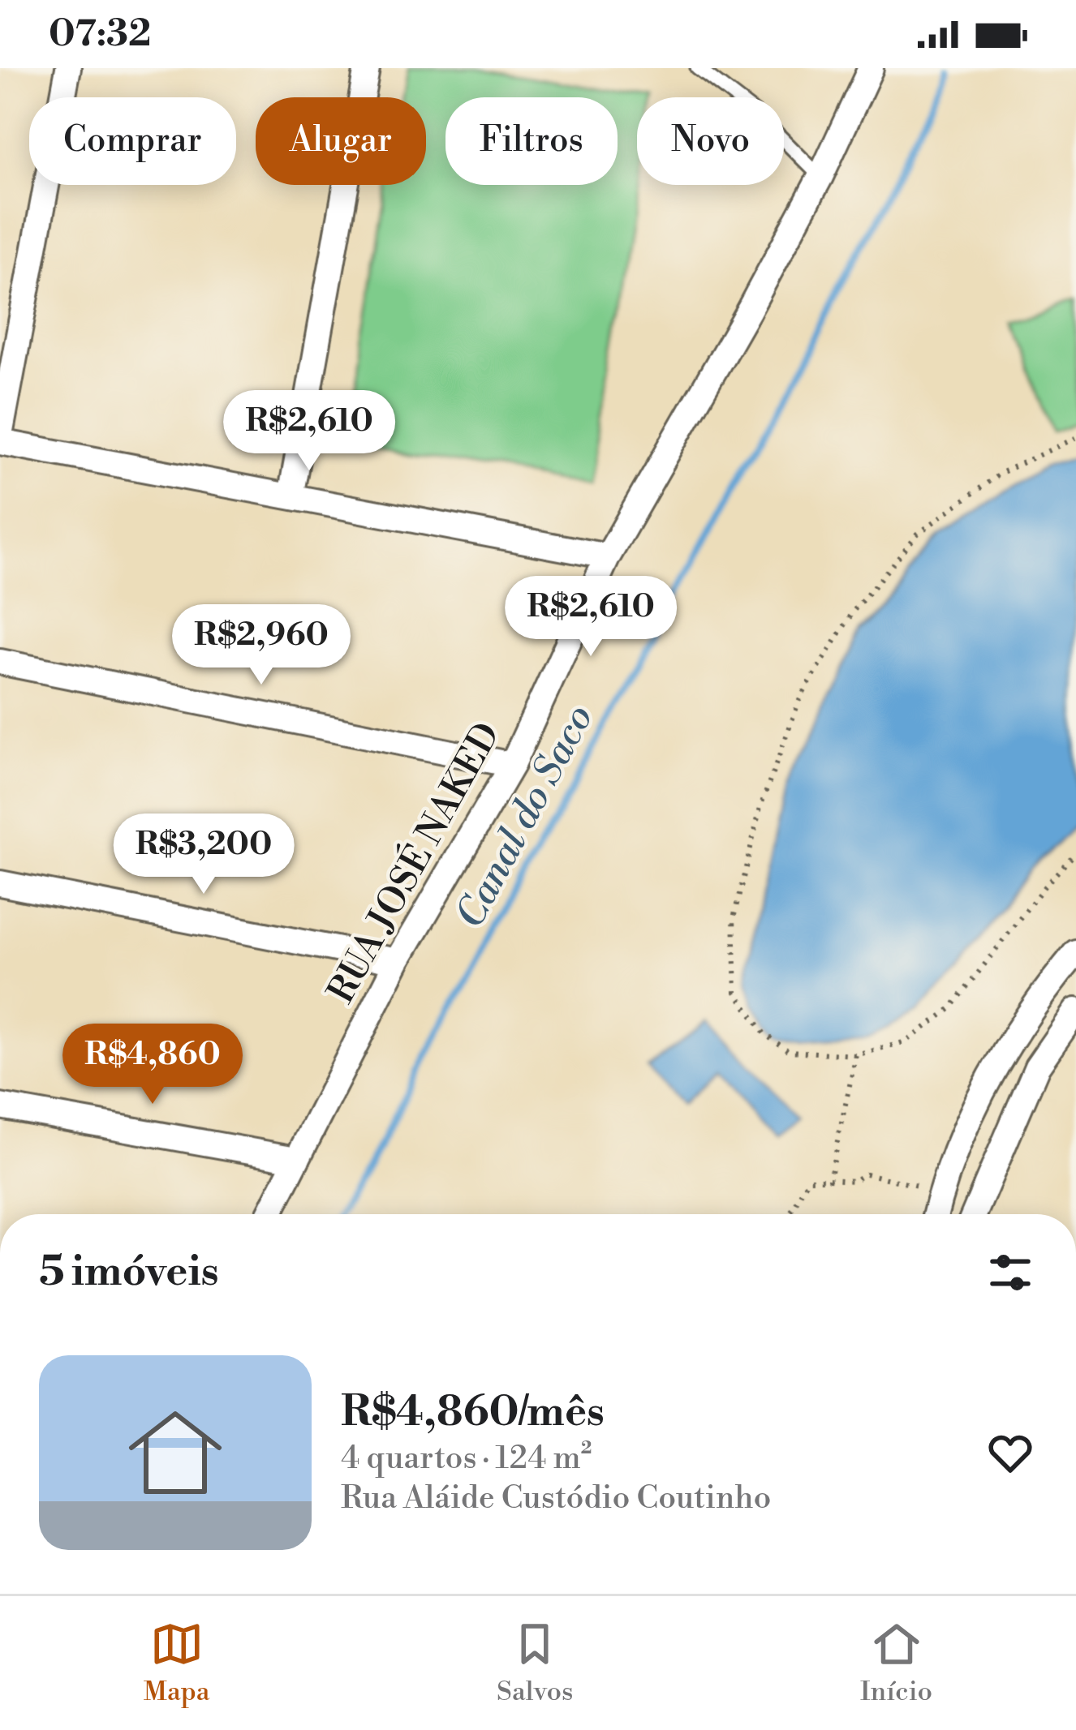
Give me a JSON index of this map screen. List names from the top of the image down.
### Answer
{
  "streets": {
    "street": ["RUA JOSÉ NAKED"]
  },
  "water": ["Canal do Saco"],
  "page": {
    "status": "07:32",
    "chip": [
      "Comprar",
      "Alugar",
      "Filtros",
      "Novo"
    ],
    "price": [
      "R$2,610",
      "R$2,610",
      "R$2,960",
      "R$3,200",
      "R$4,860"
    ],
    "heading": "5 imóveis",
    "list": [
      {
        "name": "R$4,860/mês",
        "note": "4 quartos · 124 m² · Rua Aláide Custódio Coutinho"
      }
    ],
    "tabs": ["Mapa", "Salvos", "Início"]
  }
}
